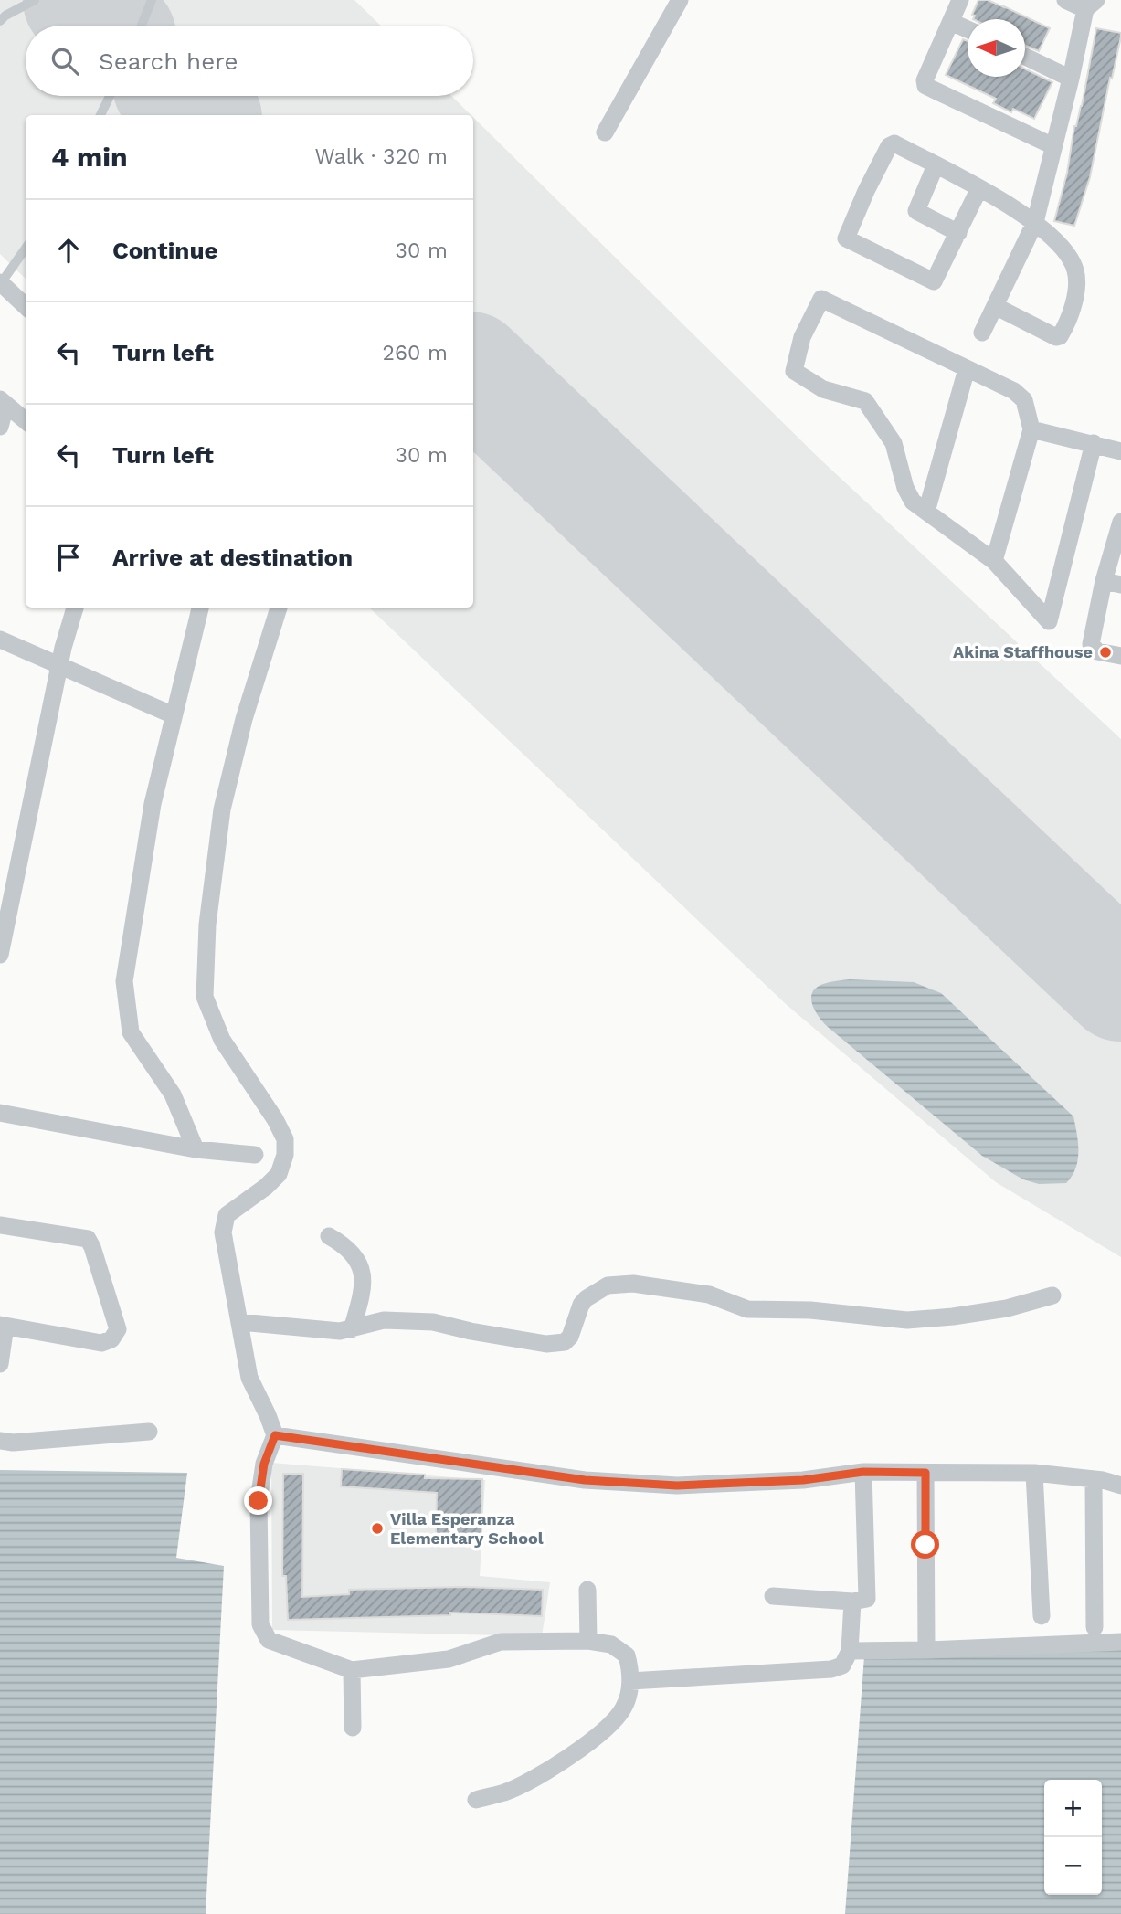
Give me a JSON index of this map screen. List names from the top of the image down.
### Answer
{
  "places": ["Akina Staffhouse", "Villa Esperanza Elementary School"],
  "north": "left",
  "page": {
    "search": "Search here",
    "heading": ["4 min", "Walk · 320 m"],
    "list": [
      ["Continue", "30 m"],
      ["Turn left", "260 m"],
      ["Turn left", "30 m"],
      "Arrive at destination"
    ],
    "map_buttons": ["+", "−"]
  }
}
